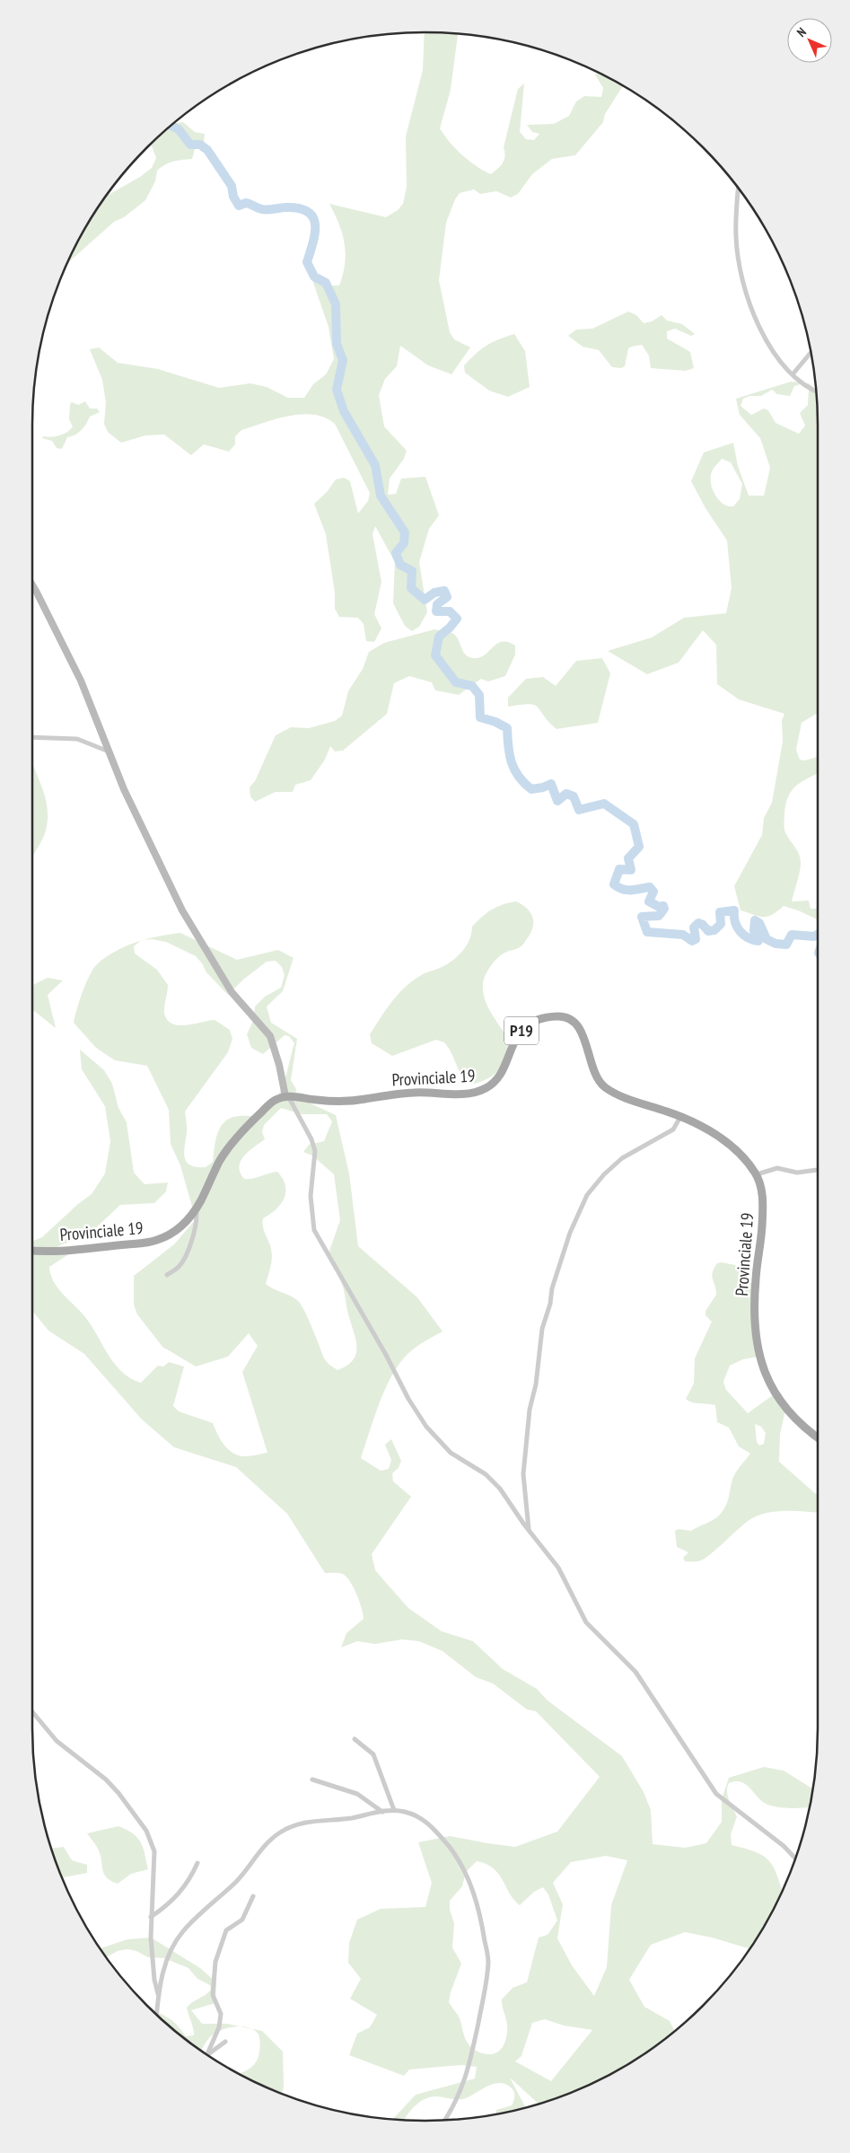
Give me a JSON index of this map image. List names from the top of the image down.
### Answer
{
  "streets": {
    "main road": ["P19", "Provinciale 19"]
  },
  "north": "top left"
}
